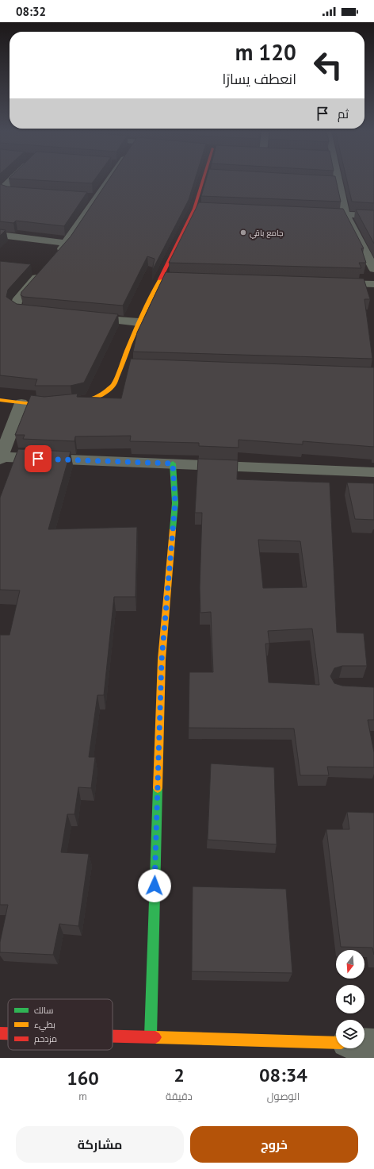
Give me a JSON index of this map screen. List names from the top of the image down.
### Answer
{
  "places": ["جامع باقي"],
  "legend": ["سالك", "بطيء", "مزدحم"],
  "north": "bottom",
  "page": {
    "status": "08:32",
    "turn": ["120 m", "انعطف يسارًا"],
    "then": "ثم",
    "eta": [
      "08:34",
      "الوصول",
      "2",
      "دقيقة",
      "160",
      "m"
    ],
    "buttons": ["خروج", "مشاركة"]
  }
}
